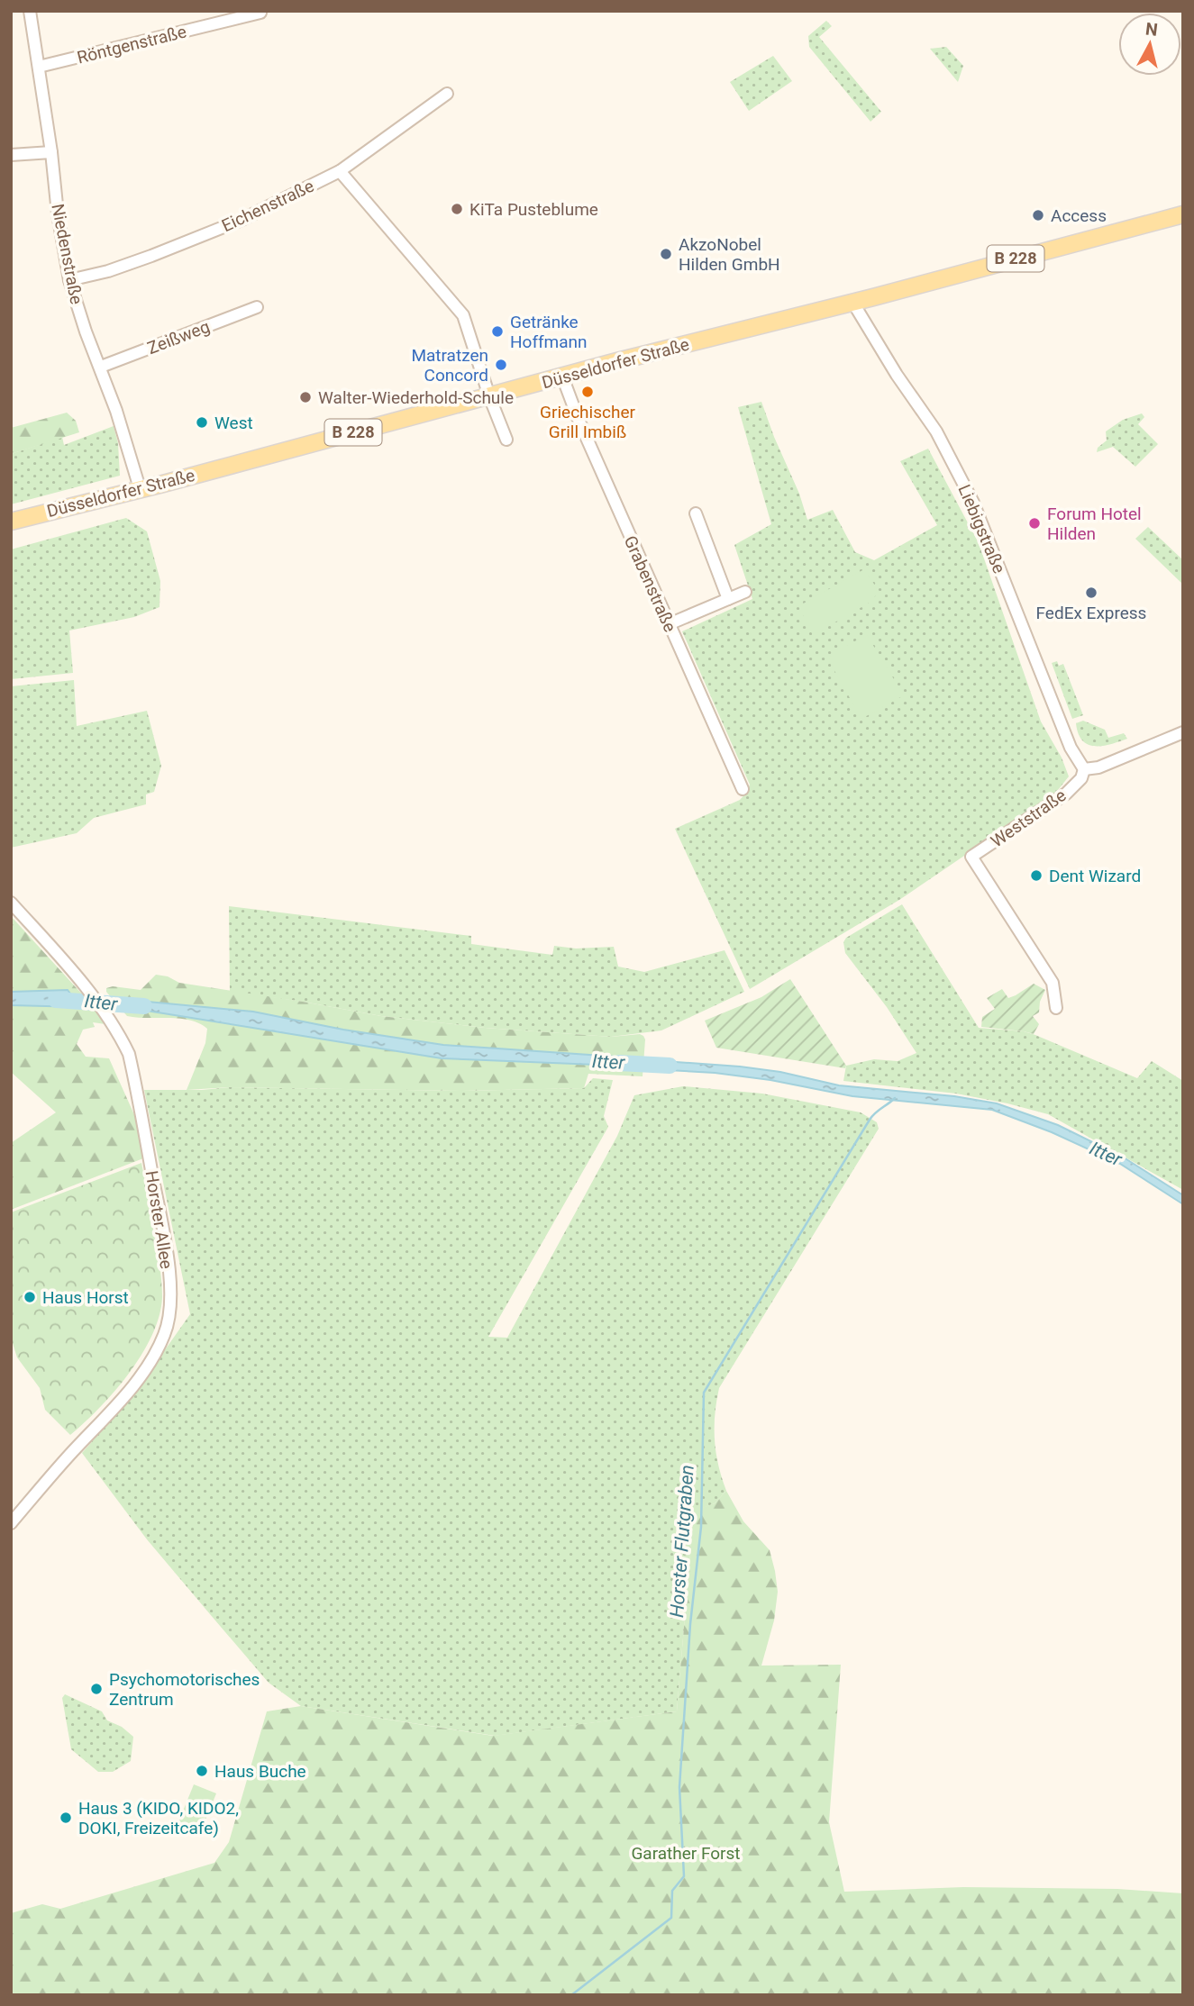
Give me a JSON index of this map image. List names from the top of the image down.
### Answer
{
  "streets": {
    "main road": ["B 228", "Düsseldorfer Straße"],
    "street": [
      "Röntgenstraße",
      "Eichenstraße",
      "Niedenstraße",
      "Zeißweg",
      "Liebigstraße",
      "Grabenstraße",
      "Weststraße",
      "Horster Allee"
    ]
  },
  "crossings": [
    ["Röntgenstraße", "Niedenstraße"],
    ["Eichenstraße", "Niedenstraße"],
    ["Niedenstraße", "Zeißweg"],
    ["Niedenstraße", "Düsseldorfer Straße"],
    ["Düsseldorfer Straße", "Liebigstraße"],
    ["Düsseldorfer Straße", "Grabenstraße"],
    ["Liebigstraße", "Weststraße"]
  ],
  "water": ["Itter", "Horster Flutgraben"],
  "parks": ["Garather Forst"],
  "places": [
    "KiTa Pusteblume",
    "Access",
    "AkzoNobel Hilden GmbH",
    "Getränke Hoffmann",
    "Matratzen Concord",
    "Griechischer Grill Imbiß",
    "Walter-Wiederhold-Schule",
    "West",
    "Forum Hotel Hilden",
    "FedEx Express",
    "Dent Wizard",
    "Haus Horst",
    "Psychomotorisches Zentrum",
    "Haus Buche",
    "Haus 3 (KIDO, KIDO2, DOKI, Freizeitcafe)"
  ],
  "north": "top"
}
